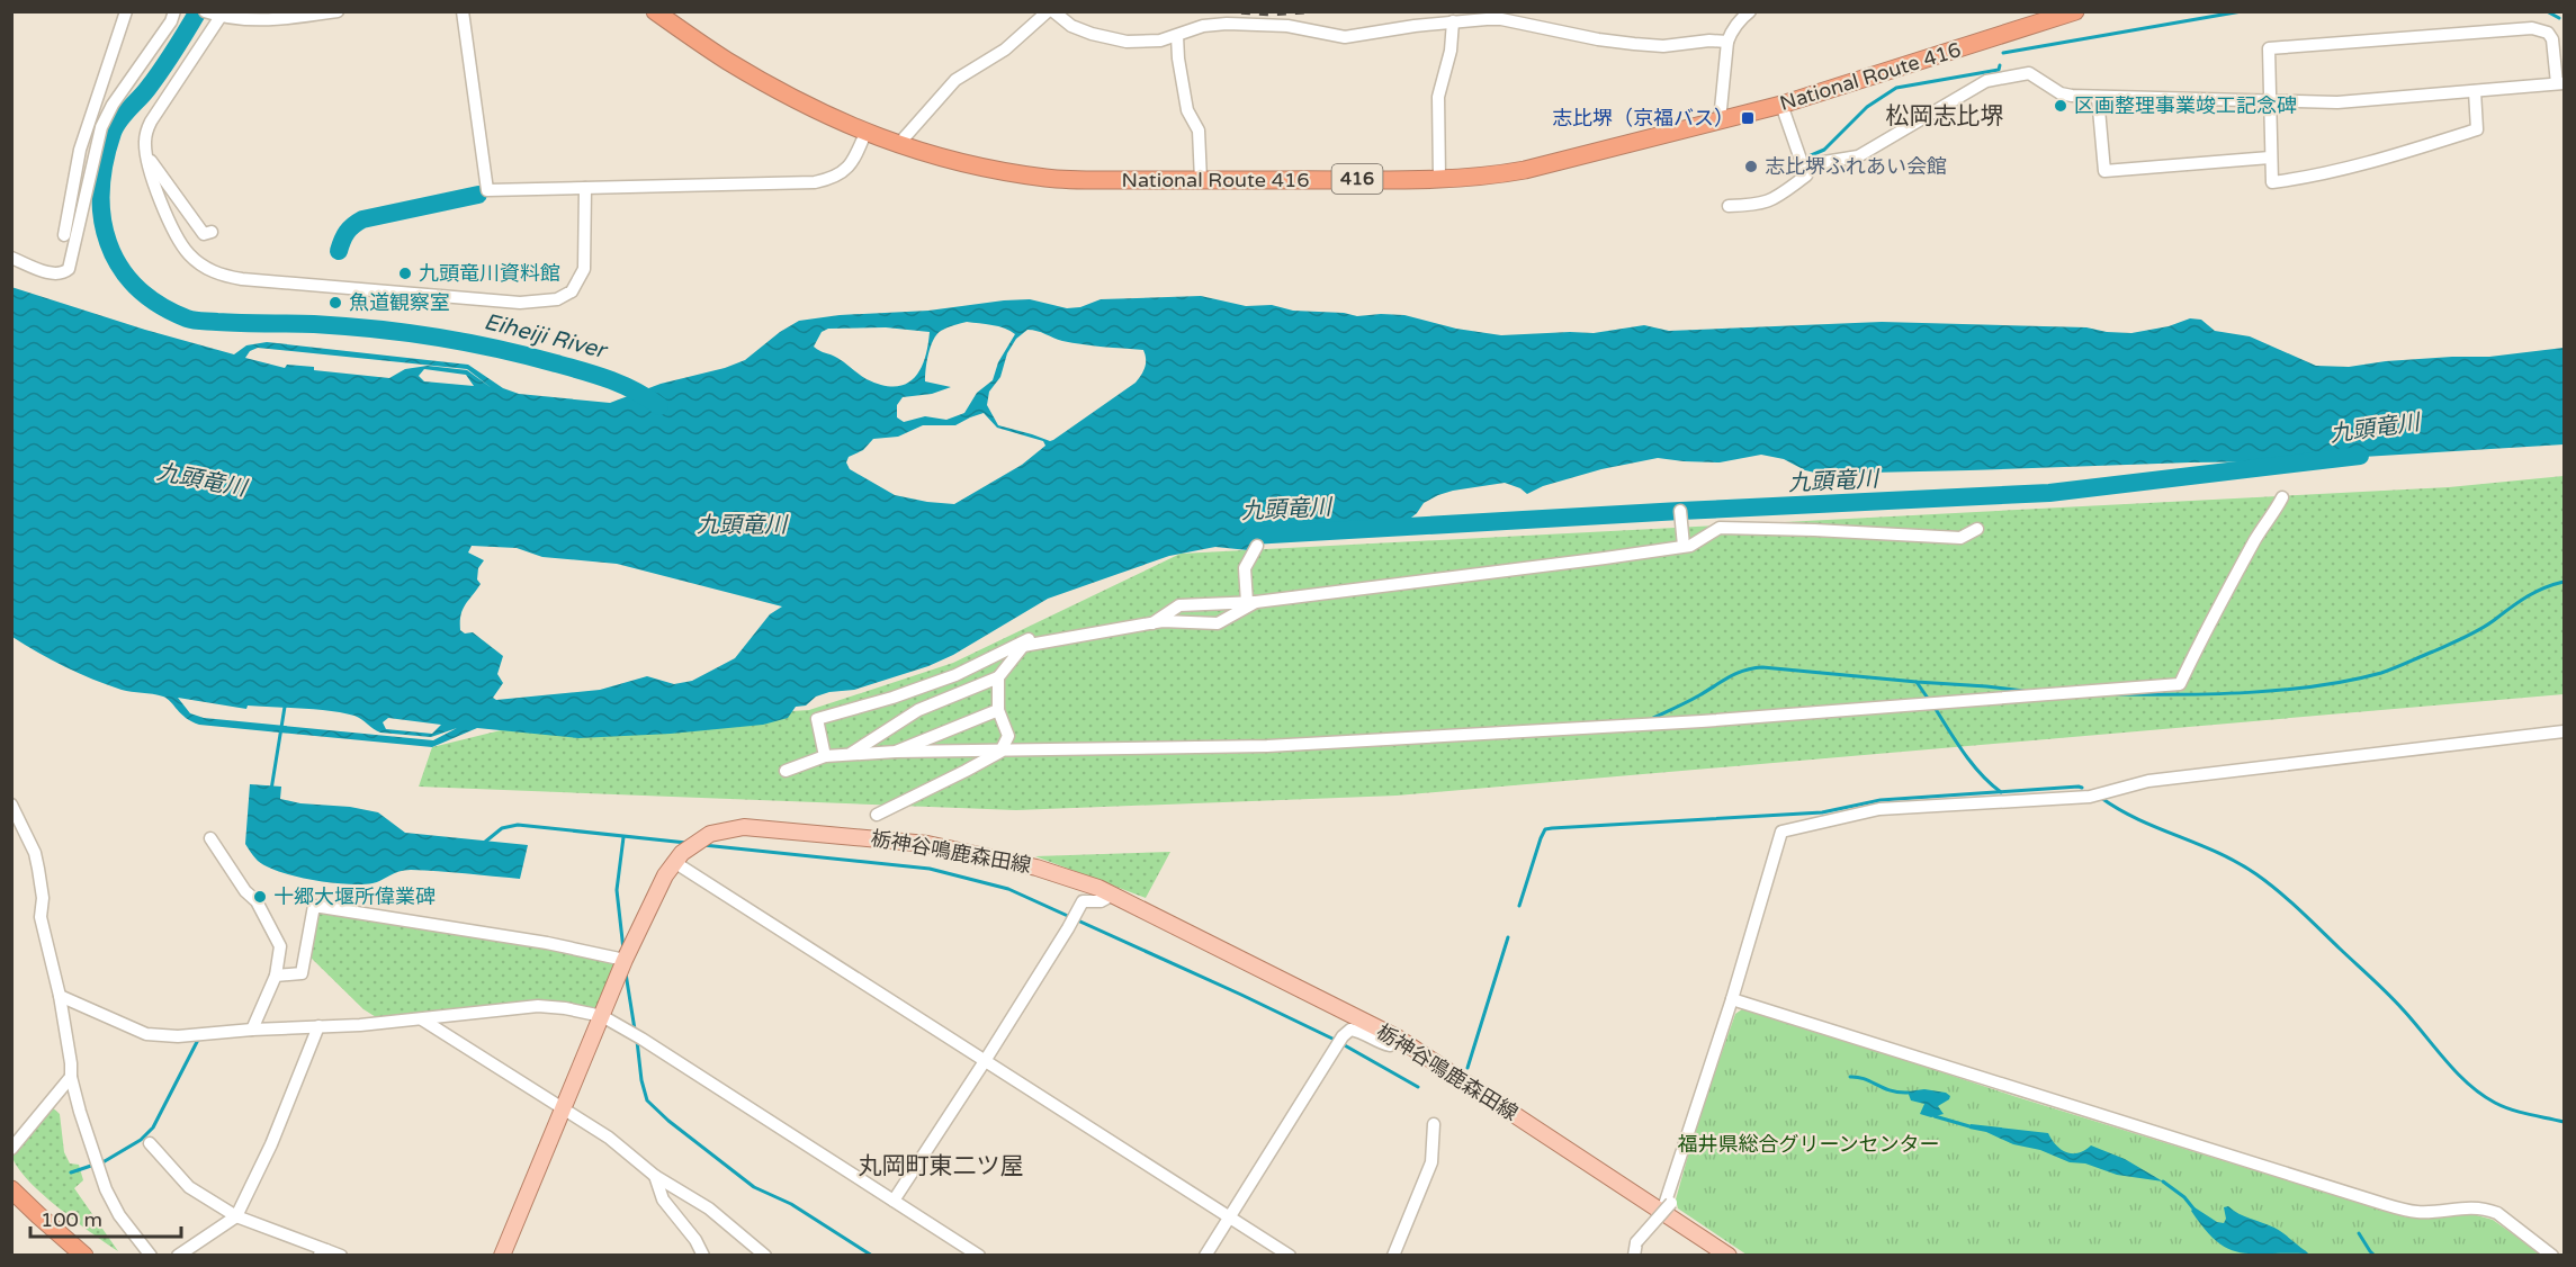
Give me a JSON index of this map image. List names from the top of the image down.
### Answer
{
  "streets": {
    "highway": ["National Route 416", "416"],
    "main road": ["栃神谷鳴鹿森田線"]
  },
  "districts": ["松岡志比堺", "丸岡町東二ツ屋"],
  "water": ["Eiheiji River", "九頭竜川"],
  "parks": ["福井県総合グリーンセンター"],
  "places": {
    "other": [
      "区画整理事業竣工記念碑",
      "志比堺ふれあい会館",
      "九頭竜川資料館",
      "魚道観察室",
      "十郷大堰所偉業碑"
    ],
    "transit": ["志比堺（京福バス）"]
  },
  "scale_bar": "100 m"
}
